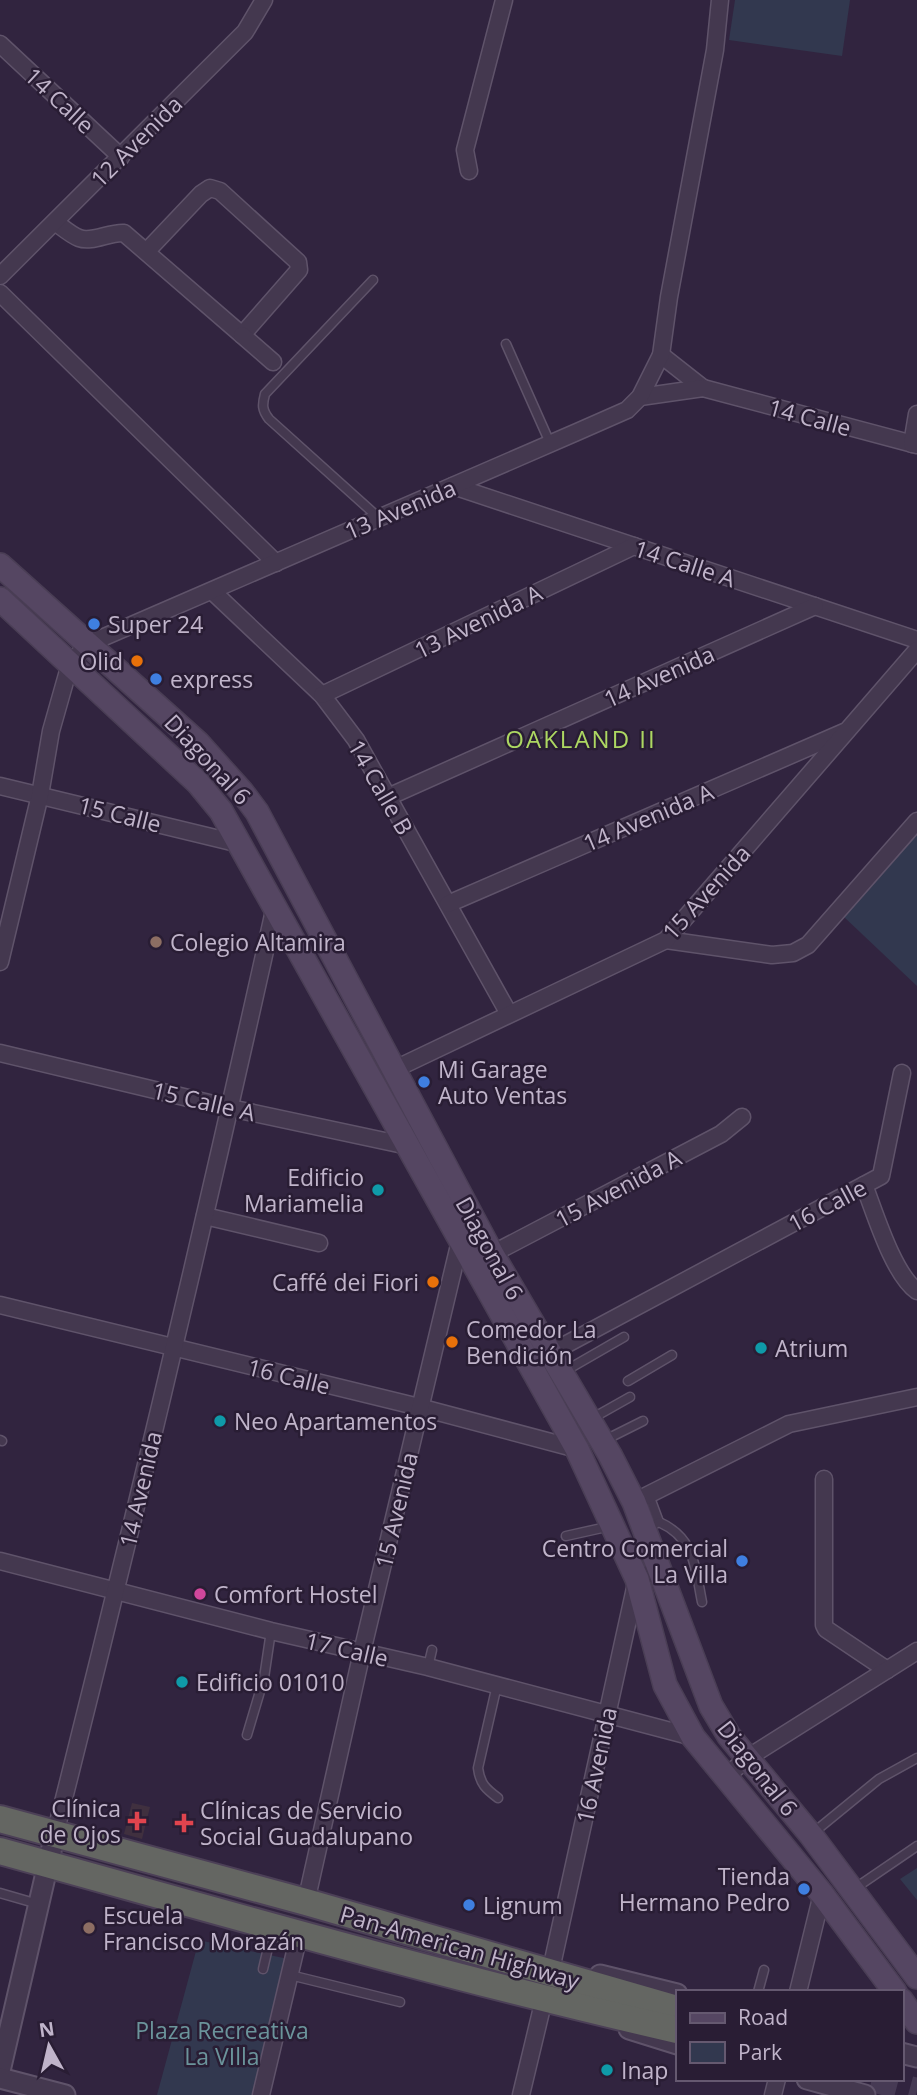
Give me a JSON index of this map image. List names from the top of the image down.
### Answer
{
  "streets": {
    "highway": ["Pan-American Highway"],
    "main road": ["Diagonal 6"],
    "street": [
      "14 Calle",
      "12 Avenida",
      "13 Avenida",
      "14 Calle A",
      "13 Avenida A",
      "14 Avenida",
      "14 Calle B",
      "15 Calle",
      "14 Avenida A",
      "15 Avenida",
      "15 Calle A",
      "15 Avenida A",
      "16 Calle",
      "17 Calle",
      "16 Avenida"
    ]
  },
  "crossings": [
    ["14 Calle", "12 Avenida"],
    ["14 Calle", "13 Avenida"],
    ["13 Avenida", "14 Calle A"],
    ["13 Avenida", "Diagonal 6"],
    ["13 Avenida", "14 Calle B"],
    ["13 Avenida", "15 Calle"],
    ["14 Calle A", "13 Avenida A"],
    ["14 Calle A", "14 Avenida"],
    ["13 Avenida A", "14 Calle B"],
    ["14 Avenida", "Diagonal 6"],
    ["14 Avenida", "14 Calle B"],
    ["14 Avenida", "15 Calle A"],
    ["14 Avenida", "16 Calle"],
    ["14 Avenida", "17 Calle"],
    ["14 Avenida", "Pan-American Highway"],
    ["Diagonal 6", "15 Calle"],
    ["Diagonal 6", "15 Avenida"],
    ["Diagonal 6", "15 Calle A"],
    ["Diagonal 6", "15 Avenida A"],
    ["Diagonal 6", "16 Calle"],
    ["Diagonal 6", "17 Calle"],
    ["Diagonal 6", "16 Avenida"],
    ["14 Calle B", "14 Avenida A"],
    ["14 Calle B", "15 Avenida"],
    ["14 Avenida A", "15 Avenida"],
    ["15 Avenida", "16 Calle"],
    ["15 Avenida", "17 Calle"],
    ["15 Avenida", "Pan-American Highway"],
    ["17 Calle", "16 Avenida"],
    ["16 Avenida", "Pan-American Highway"]
  ],
  "districts": ["OAKLAND II"],
  "parks": ["Plaza Recreativa La VIlla"],
  "places": {
    "other": [
      "Super 24",
      "Olid",
      "express",
      "Colegio Altamira",
      "Mi Garage Auto Ventas",
      "Edificio Mariamelia",
      "Caffé dei Fiori",
      "Comedor La Bendición",
      "Atrium",
      "Neo Apartamentos",
      "Centro Comercial La Villa",
      "Comfort Hostel",
      "Edificio 01010",
      "Tienda Hermano Pedro",
      "Lignum",
      "Escuela Francisco Morazán",
      "Inap"
    ],
    "health": ["Clínica de Ojos", "Clínicas de Servicio Social Guadalupano"]
  },
  "legend": ["Road", "Park"],
  "north": "top"
}
